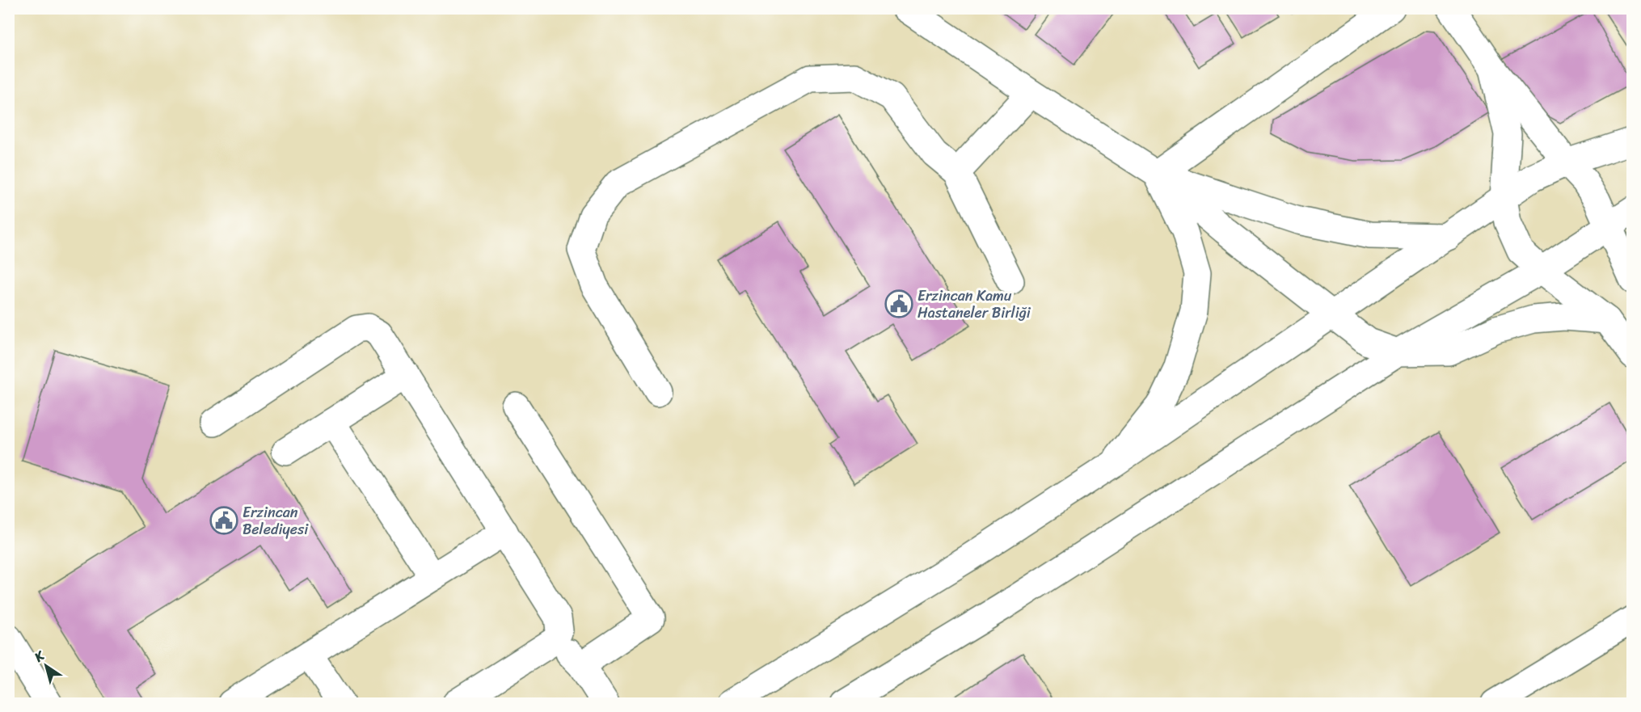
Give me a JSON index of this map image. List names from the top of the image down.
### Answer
{
  "places": {
    "public building": ["Erzincan Kamu Hastaneler Birliği", "Erzincan Belediyesi"]
  },
  "north": "top left"
}
